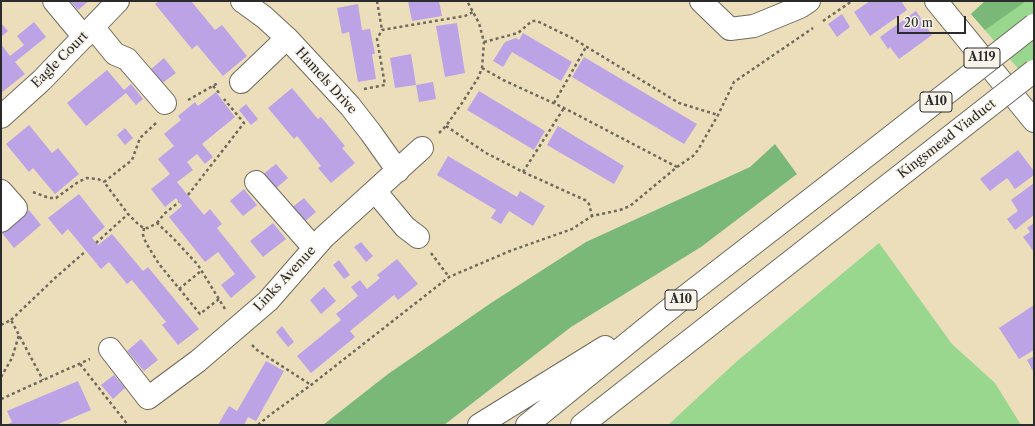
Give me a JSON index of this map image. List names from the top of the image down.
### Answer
{
  "streets": {
    "main road": [
      "A119",
      "Eagle Court",
      "Hamels Drive",
      "A10",
      "Kingsmead Viaduct",
      "Links Avenue"
    ]
  },
  "crossings": [
    ["Hamels Drive", "Links Avenue"],
    ["A10", "Kingsmead Viaduct"]
  ],
  "scale_bar": "20 m"
}
